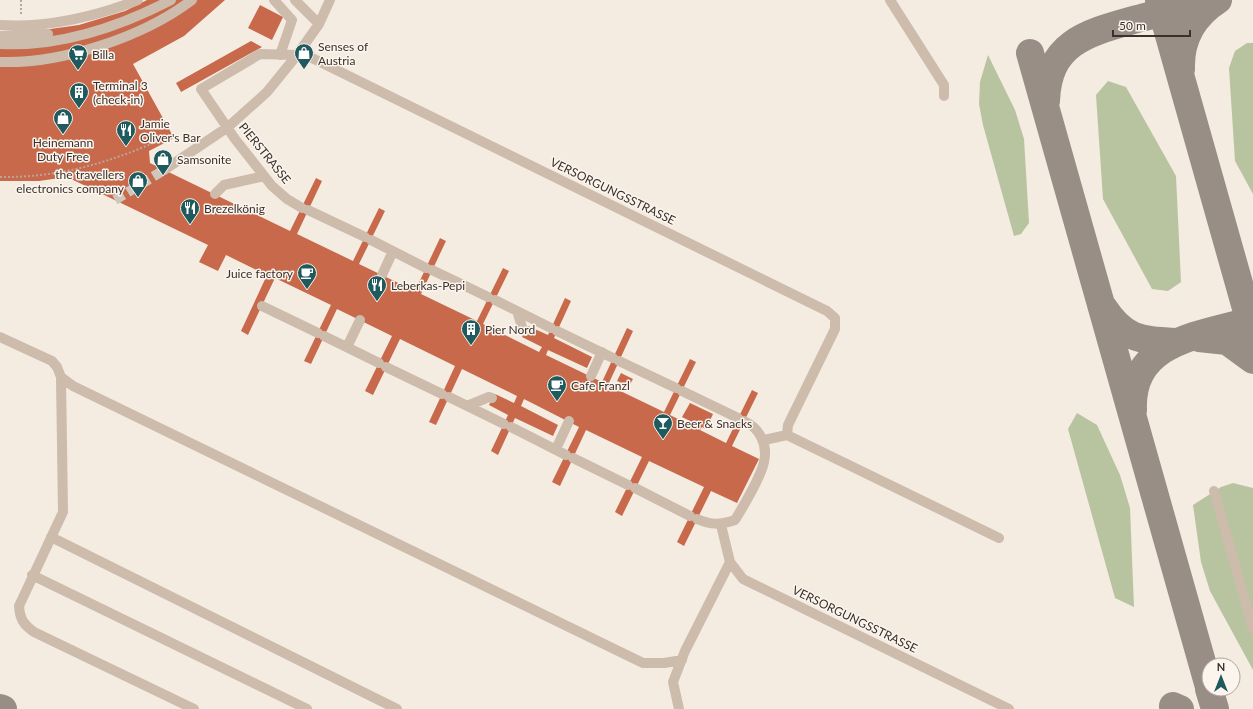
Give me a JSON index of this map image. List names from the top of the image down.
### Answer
{
  "streets": {
    "street": ["PIERSTRASSE", "VERSORGUNGSSTRASSE"]
  },
  "crossings": [
    ["PIERSTRASSE", "VERSORGUNGSSTRASSE"]
  ],
  "places": {
    "shop": [
      "Senses of Austria",
      "Heinemann Duty Free",
      "Samsonite",
      "the travellers electronics company"
    ],
    "supermarket": ["Billa"],
    "building": ["Terminal 3 (check-in)", "Pier Nord"],
    "restaurant": ["Jamie Oliver's Bar", "Brezelkönig", "Leberkas-Pepi"],
    "cafe": ["Juice factory", "Cafe Franzl"],
    "bar": ["Beer & Snacks"]
  },
  "scale_bar": "50 m",
  "north": "top"
}
